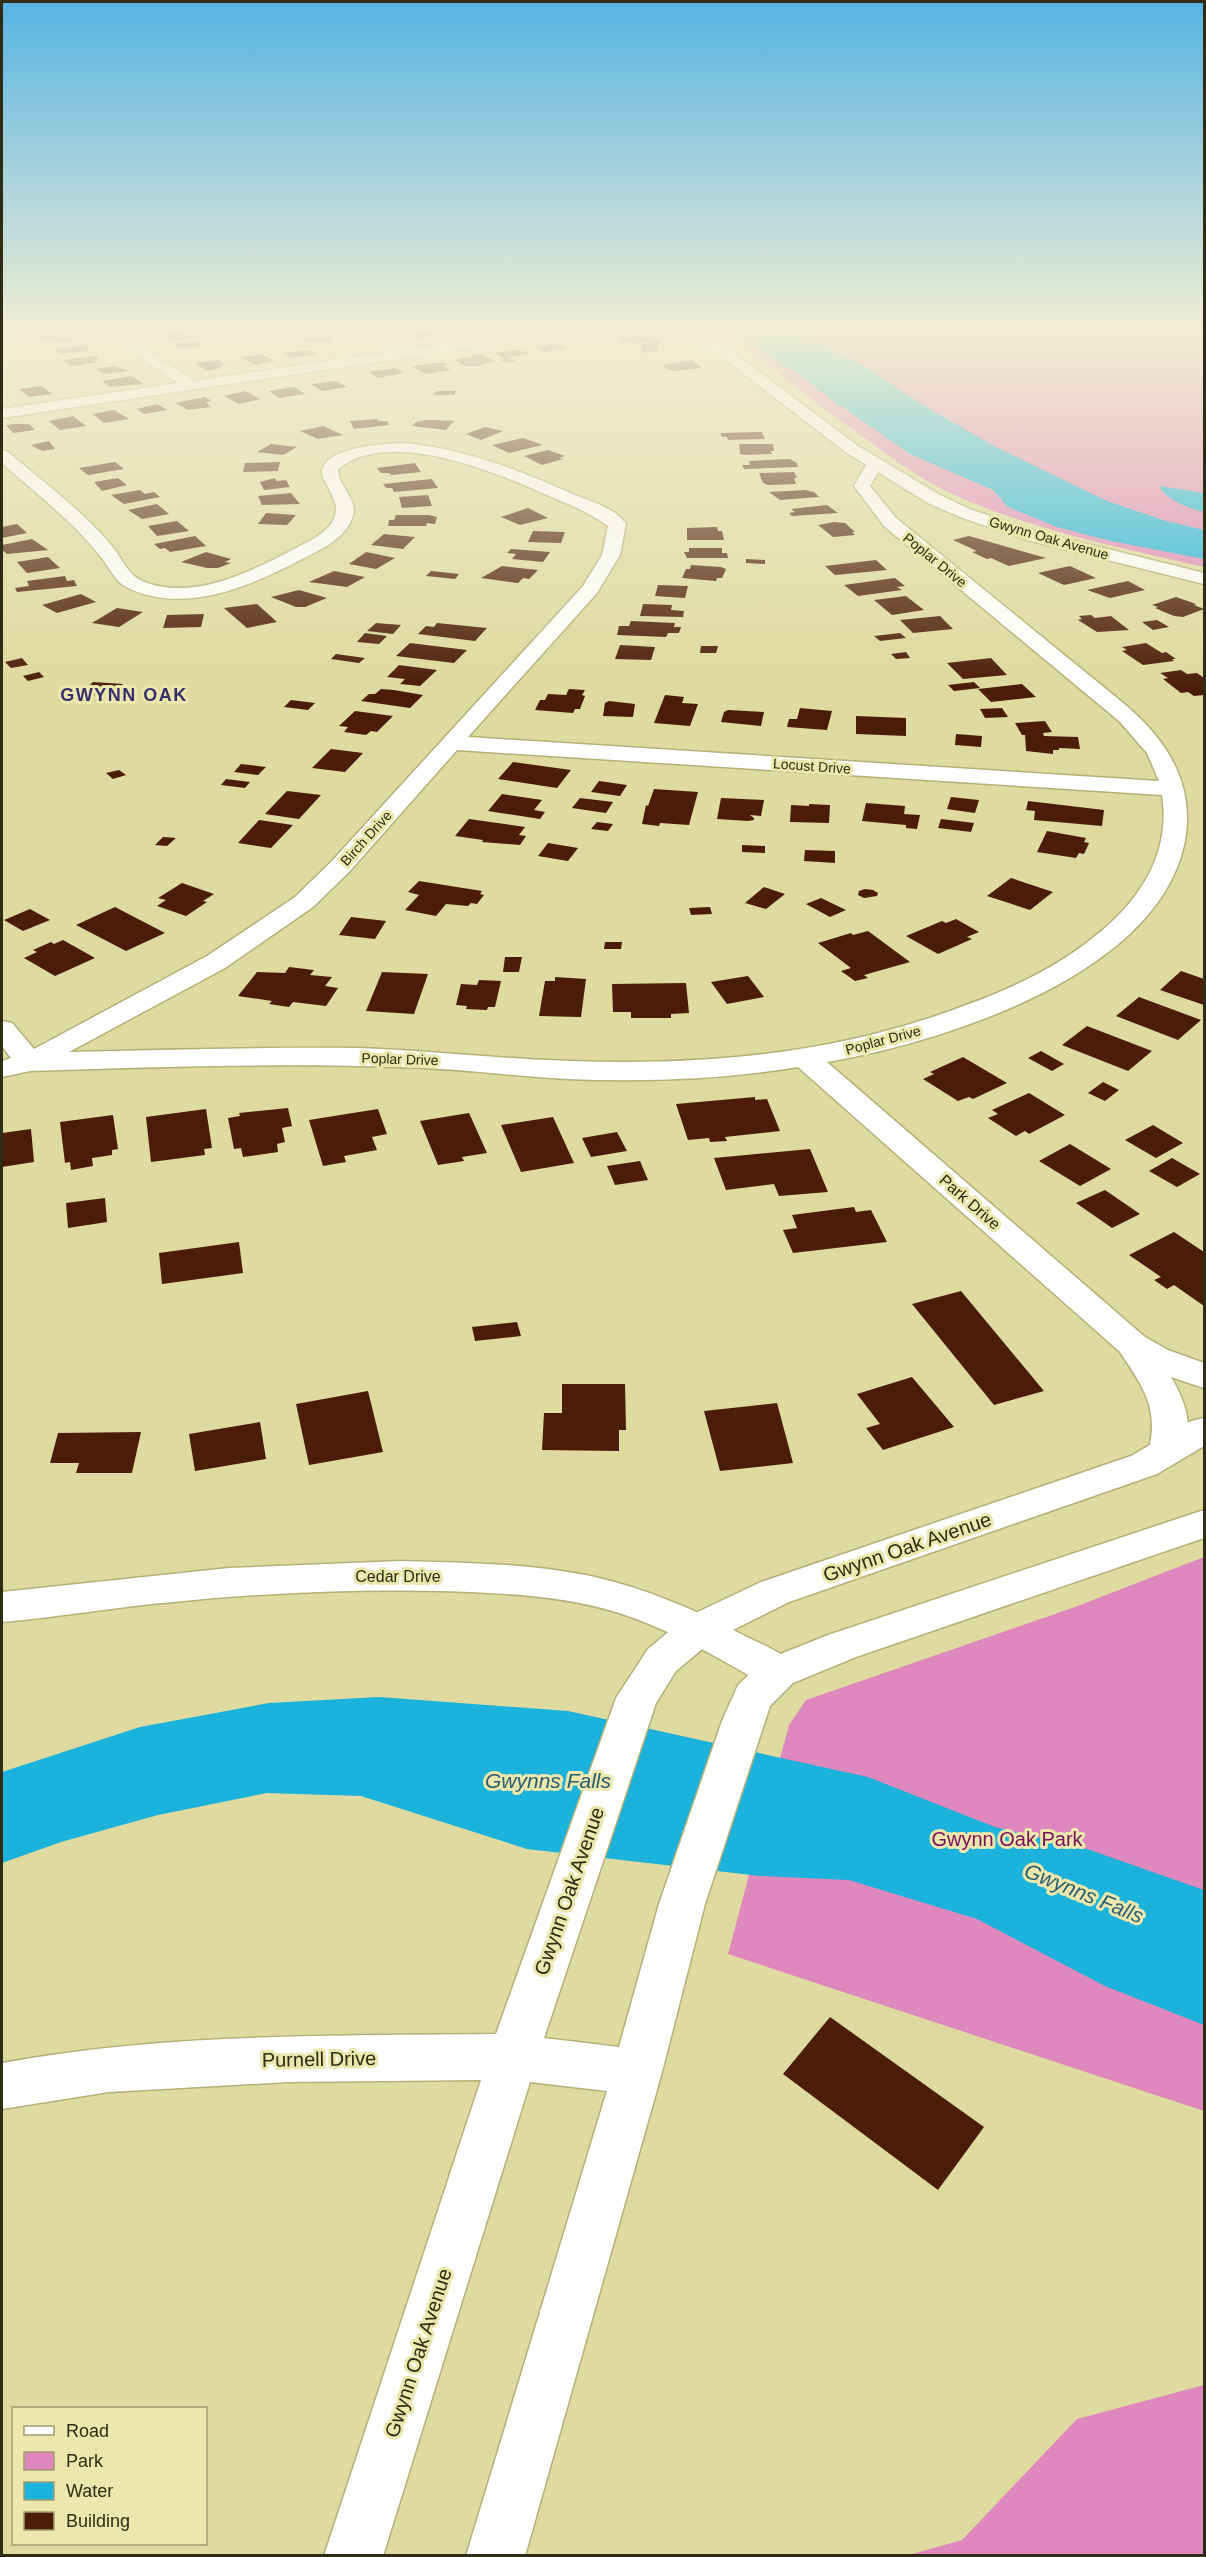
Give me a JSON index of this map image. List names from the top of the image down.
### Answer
{
  "streets": {
    "street": [
      "Gwynn Oak Avenue",
      "Poplar Drive",
      "Locust Drive",
      "Birch Drive",
      "Park Drive",
      "Cedar Drive",
      "Purnell Drive"
    ]
  },
  "crossings": [
    ["Gwynn Oak Avenue", "Poplar Drive"],
    ["Gwynn Oak Avenue", "Park Drive"],
    ["Gwynn Oak Avenue", "Cedar Drive"],
    ["Gwynn Oak Avenue", "Purnell Drive"],
    ["Poplar Drive", "Locust Drive"],
    ["Poplar Drive", "Birch Drive"],
    ["Poplar Drive", "Park Drive"],
    ["Locust Drive", "Birch Drive"]
  ],
  "districts": ["GWYNN OAK"],
  "water": ["Gwynns Falls"],
  "parks": ["Gwynn Oak Park"],
  "legend": [
    "Road",
    "Park",
    "Water",
    "Building"
  ]
}
